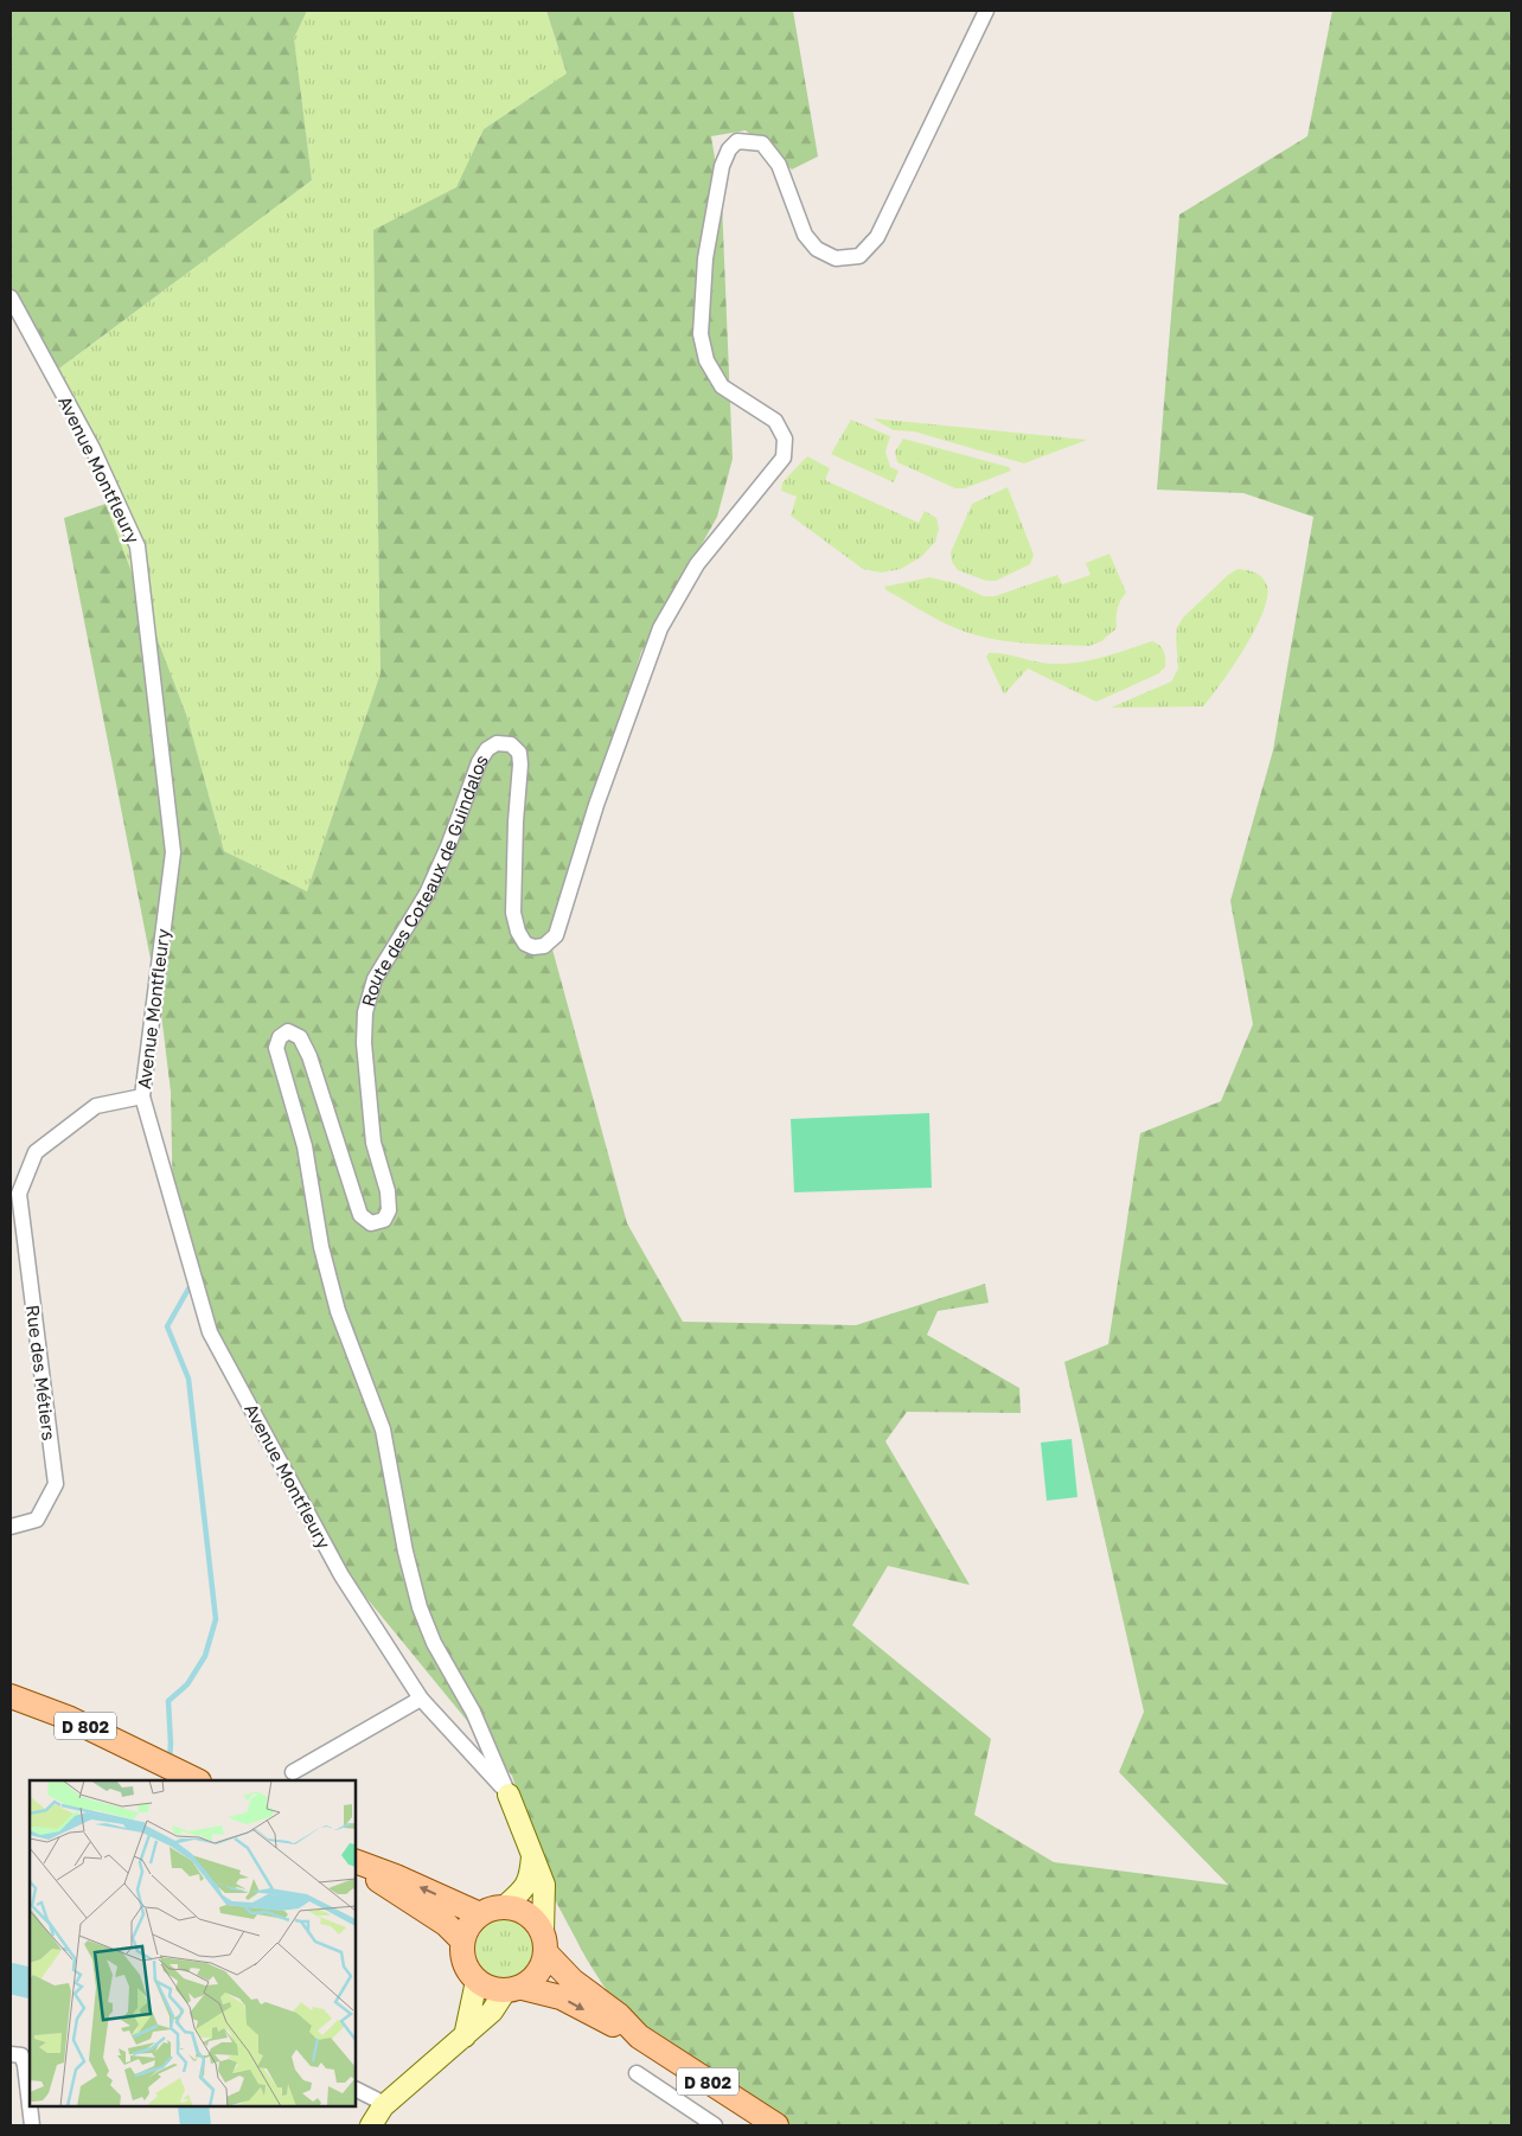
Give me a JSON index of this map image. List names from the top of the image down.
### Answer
{
  "streets": {
    "main road": ["D 802"],
    "street": ["Avenue Montfleury", "Route des Coteaux de Guindalos", "Rue des Métiers"]
  },
  "crossings": [
    ["Avenue Montfleury", "Route des Coteaux de Guindalos"],
    ["Avenue Montfleury", "Rue des Métiers"],
    ["Route des Coteaux de Guindalos", "D 802"]
  ]
}
